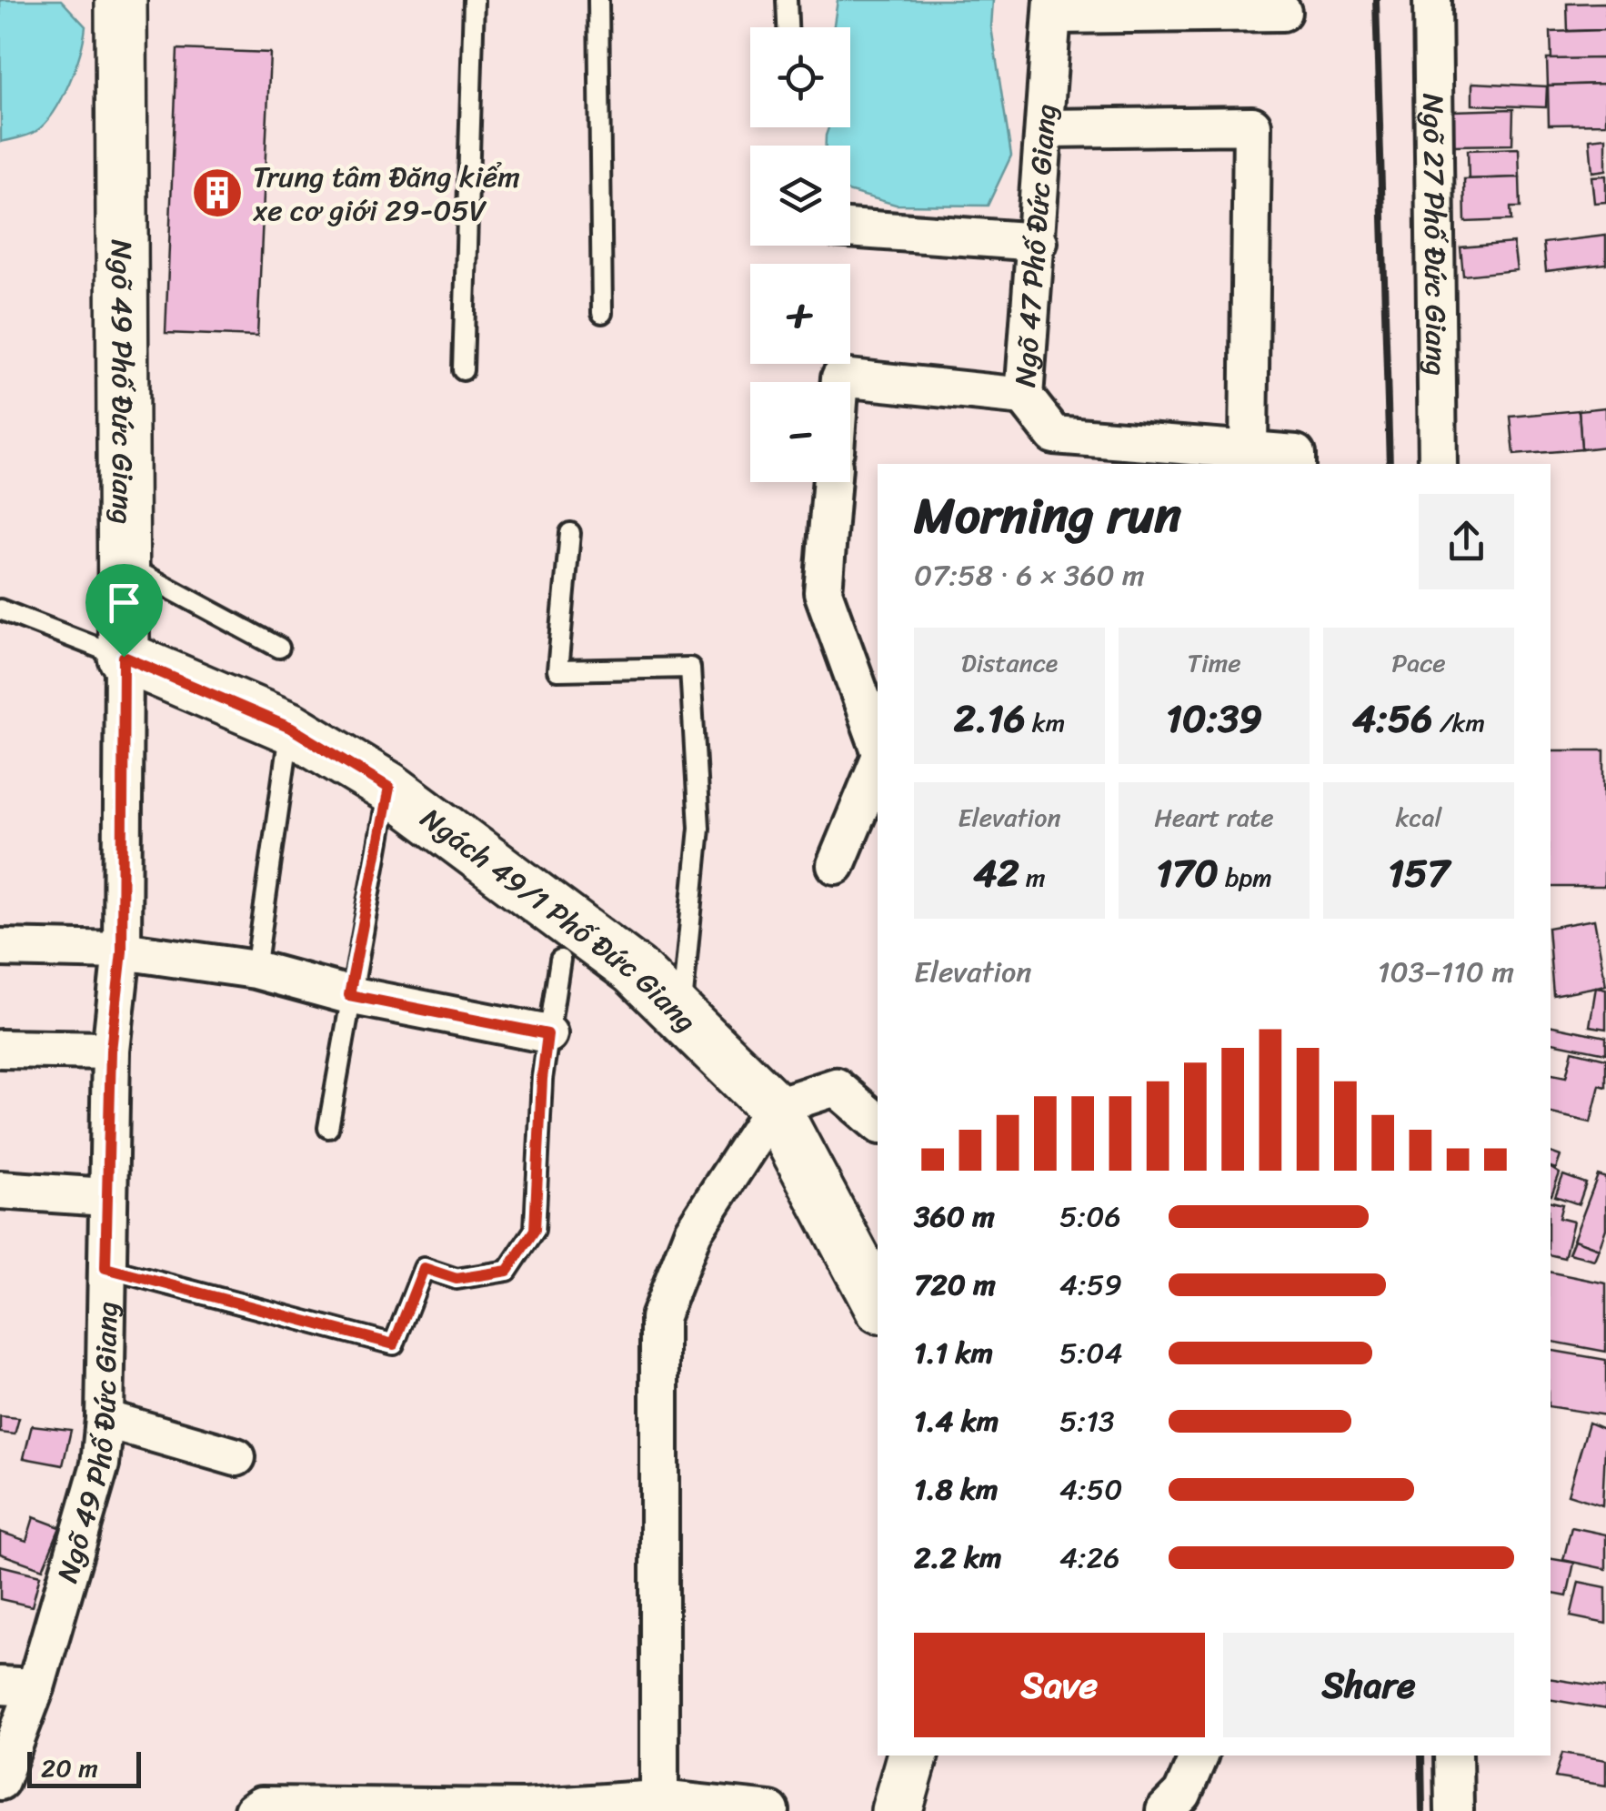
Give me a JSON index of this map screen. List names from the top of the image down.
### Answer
{
  "streets": {
    "street": [
      "Ngõ 27 Phố Đức Giang",
      "Ngõ 47 Phố Đức Giang",
      "Ngõ 49 Phố Đức Giang",
      "Ngách 49/1 Phố Đức Giang"
    ]
  },
  "crossings": [
    ["Ngõ 49 Phố Đức Giang", "Ngách 49/1 Phố Đức Giang"]
  ],
  "places": {
    "building": ["Trung tâm Đăng kiểm xe cơ giới 29-05V"]
  },
  "scale_bar": "20 m",
  "page": {
    "map_buttons": ["+", "−"],
    "heading": ["Morning run", "07:58 · 6 × 360 m"],
    "stats": [
      ["Distance", "2.16 km"],
      ["Time", "10:39"],
      ["Pace", "4:56 /km"],
      ["Elevation", "42 m"],
      ["Heart rate", "170 bpm"],
      ["kcal", "157"]
    ],
    "chart": ["Elevation", "103–110 m"],
    "list": [
      {
        "name": "360 m",
        "note": "5:06"
      },
      {
        "name": "720 m",
        "note": "4:59"
      },
      {
        "name": "1.1 km",
        "note": "5:04"
      },
      {
        "name": "1.4 km",
        "note": "5:13"
      },
      {
        "name": "1.8 km",
        "note": "4:50"
      },
      {
        "name": "2.2 km",
        "note": "4:26"
      }
    ],
    "buttons": ["Save", "Share"],
    "scale": "20 m"
  }
}
